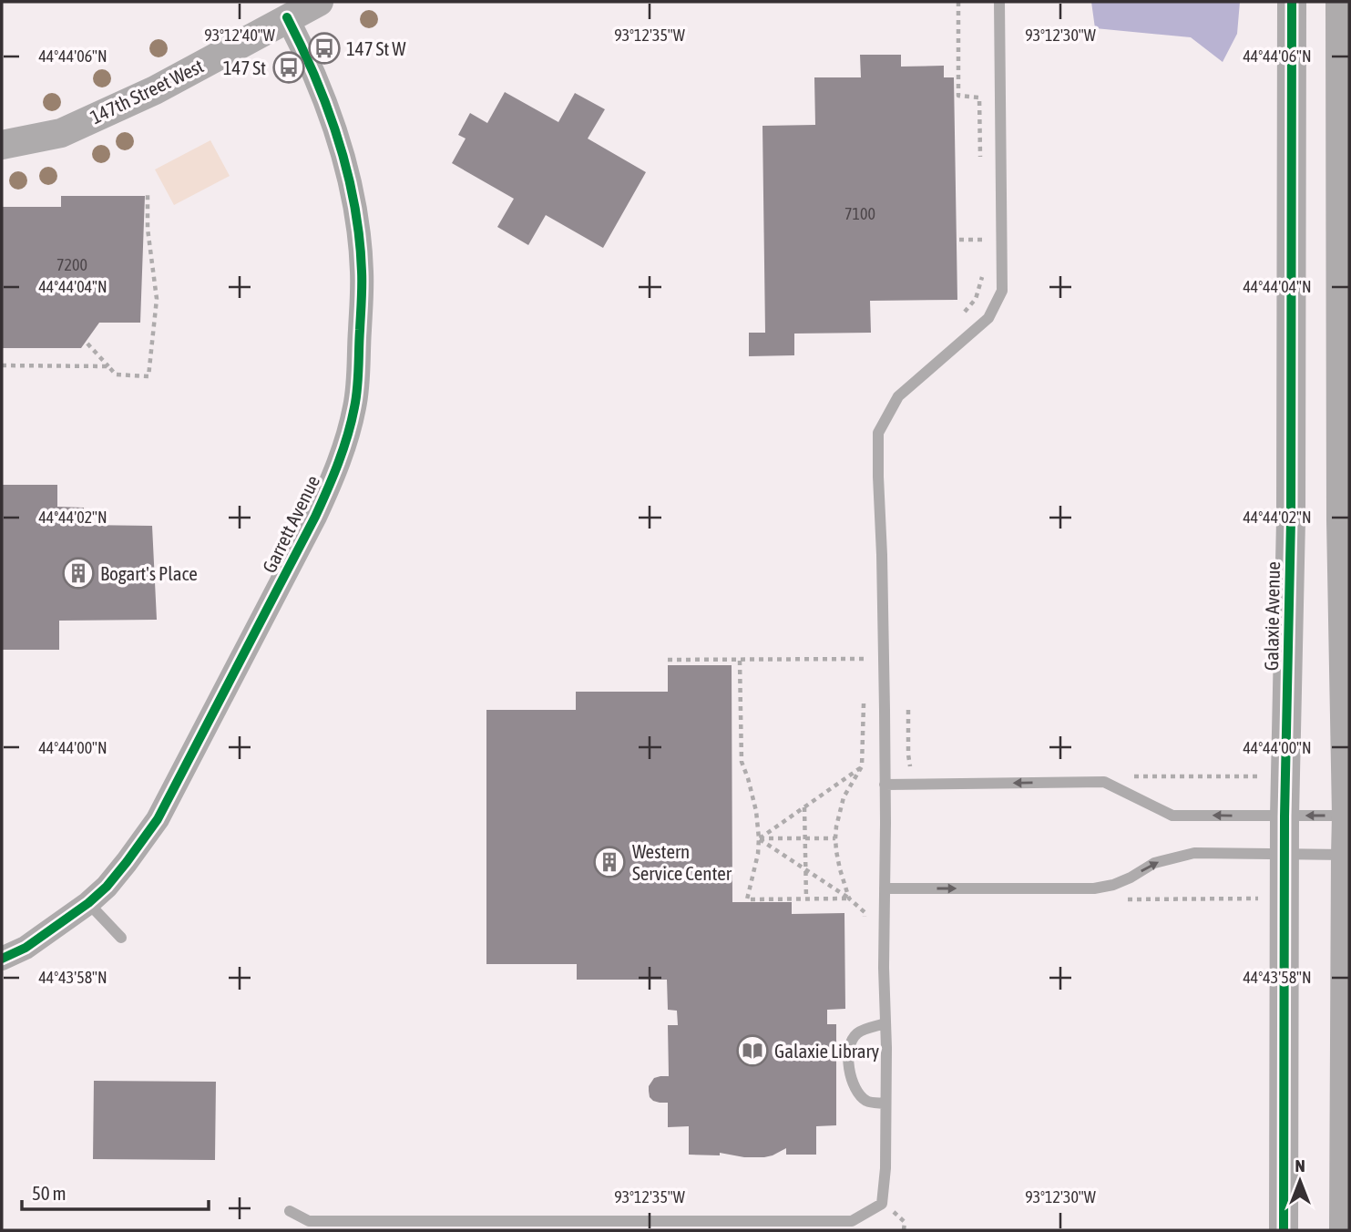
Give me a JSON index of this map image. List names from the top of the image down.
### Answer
{
  "streets": {
    "street": ["147th Street West", "Garrett Avenue", "Galaxie Avenue"]
  },
  "crossings": [
    ["147th Street West", "Garrett Avenue"]
  ],
  "places": {
    "bus stop": ["147 St W", "147 St"],
    "building": ["Bogart's Place", "Western Service Center"],
    "library": ["Galaxie Library"]
  },
  "house_numbers": ["7100", "7200"],
  "scale_bar": "50 m",
  "north": "top",
  "coordinates": [
    "93°12'40\"W",
    "93°12'35\"W",
    "93°12'30\"W",
    "44°44'06\"N",
    "44°44'04\"N",
    "44°44'02\"N",
    "44°44'00\"N",
    "44°43'58\"N"
  ]
}
